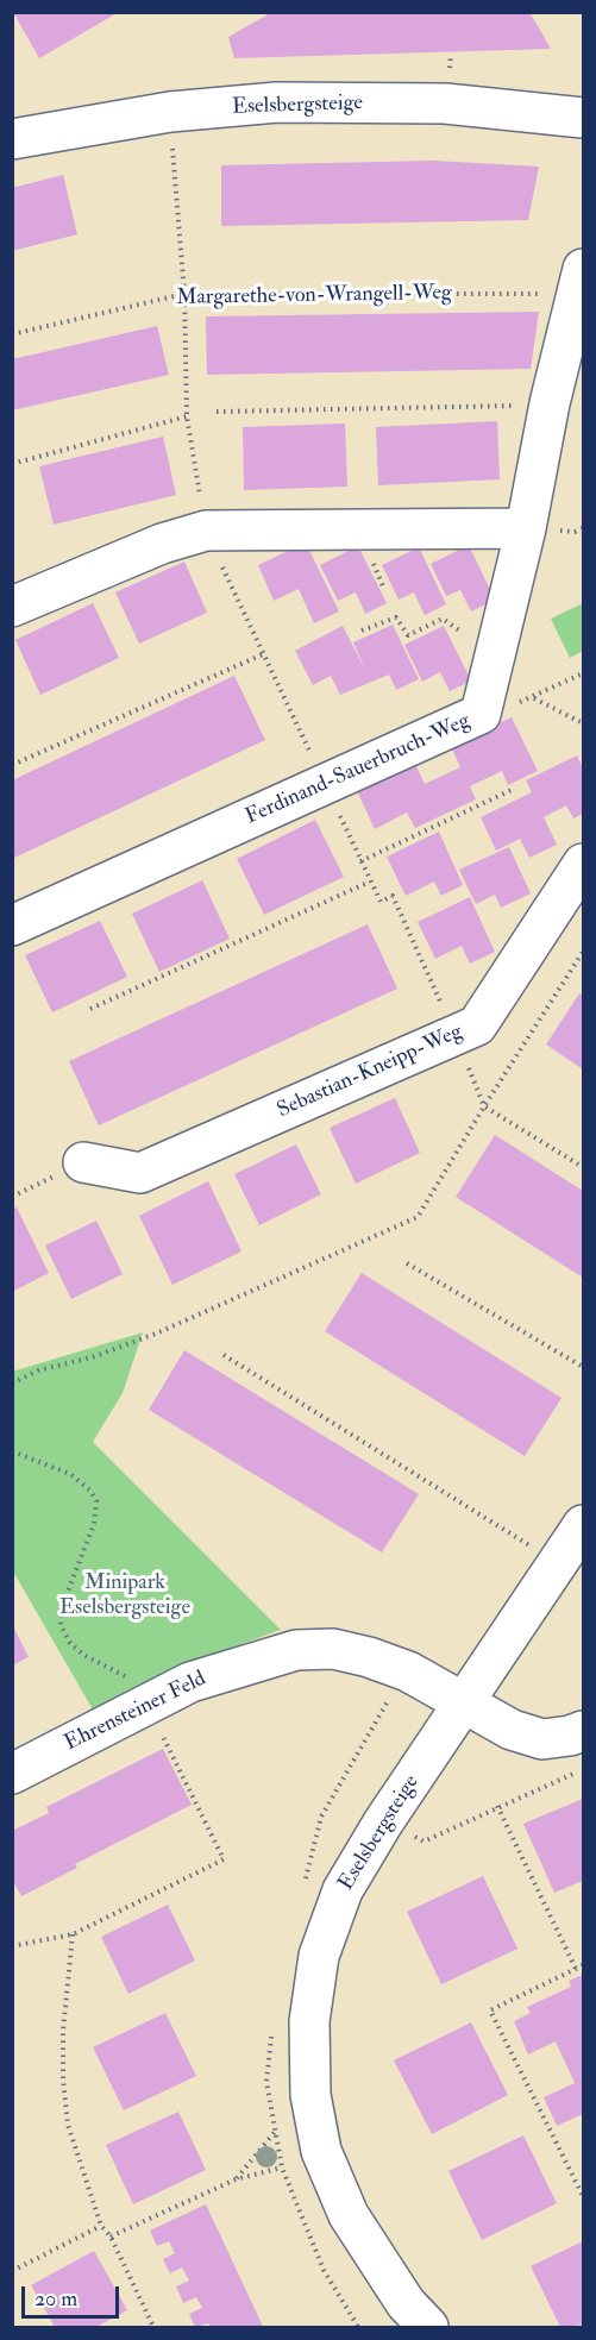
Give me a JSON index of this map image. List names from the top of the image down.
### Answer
{
  "streets": {
    "street": [
      "Eselsbergsteige",
      "Ferdinand-Sauerbruch-Weg",
      "Sebastian-Kneipp-Weg",
      "Ehrensteiner Feld"
    ],
    "path": ["Margarethe-von-Wrangell-Weg"]
  },
  "crossings": [
    ["Eselsbergsteige", "Ehrensteiner Feld"],
    ["Margarethe-von-Wrangell-Weg", "Ferdinand-Sauerbruch-Weg"]
  ],
  "parks": ["Minipark Eselsbergsteige"],
  "scale_bar": "20 m"
}
